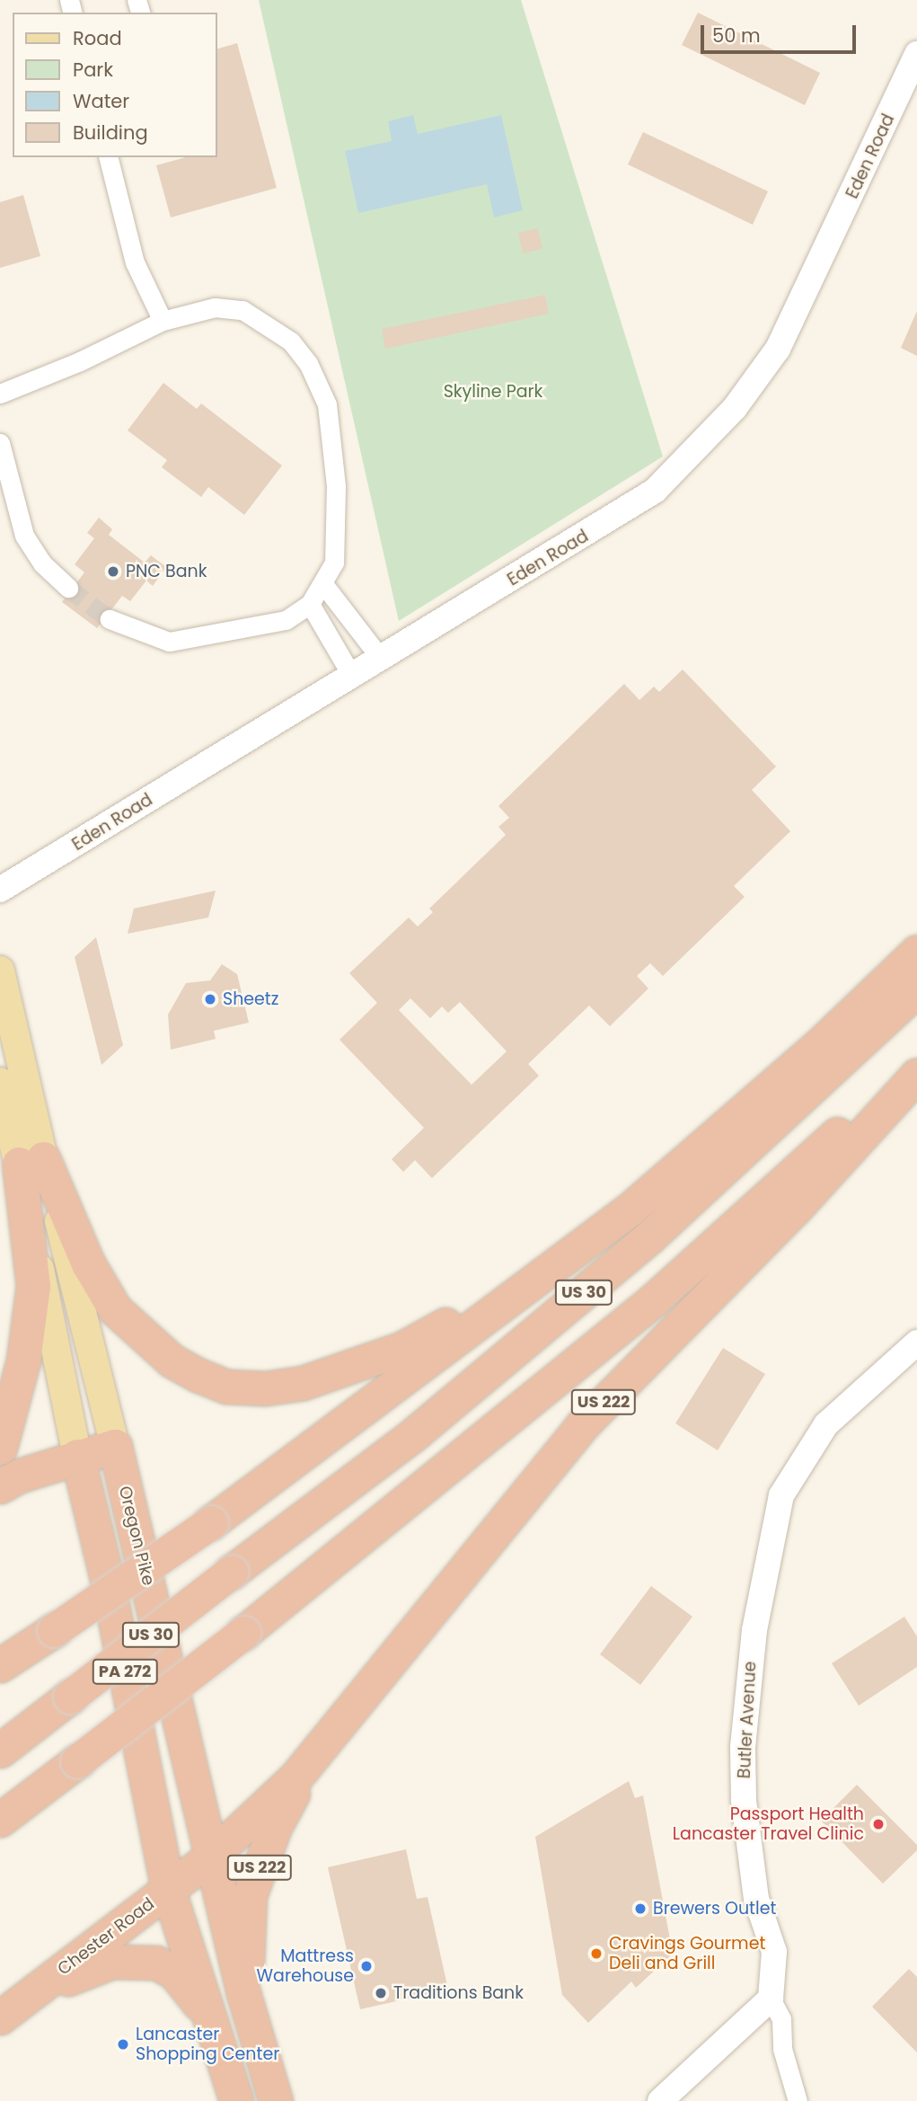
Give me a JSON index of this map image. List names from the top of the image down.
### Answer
{
  "streets": {
    "highway": [
      "US 30",
      "US 222",
      "Oregon Pike",
      "PA 272",
      "Chester Road"
    ],
    "street": ["Eden Road", "Butler Avenue"]
  },
  "crossings": [
    ["US 222", "Oregon Pike"],
    ["US 222", "Chester Road"],
    ["Oregon Pike", "Chester Road"]
  ],
  "parks": ["Skyline Park"],
  "places": [
    "PNC Bank",
    "Sheetz",
    "Passport Health Lancaster Travel Clinic",
    "Brewers Outlet",
    "Cravings Gourmet Deli and Grill",
    "Mattress Warehouse",
    "Traditions Bank",
    "Lancaster Shopping Center"
  ],
  "legend": [
    "Road",
    "Park",
    "Water",
    "Building"
  ],
  "scale_bar": "50 m"
}
